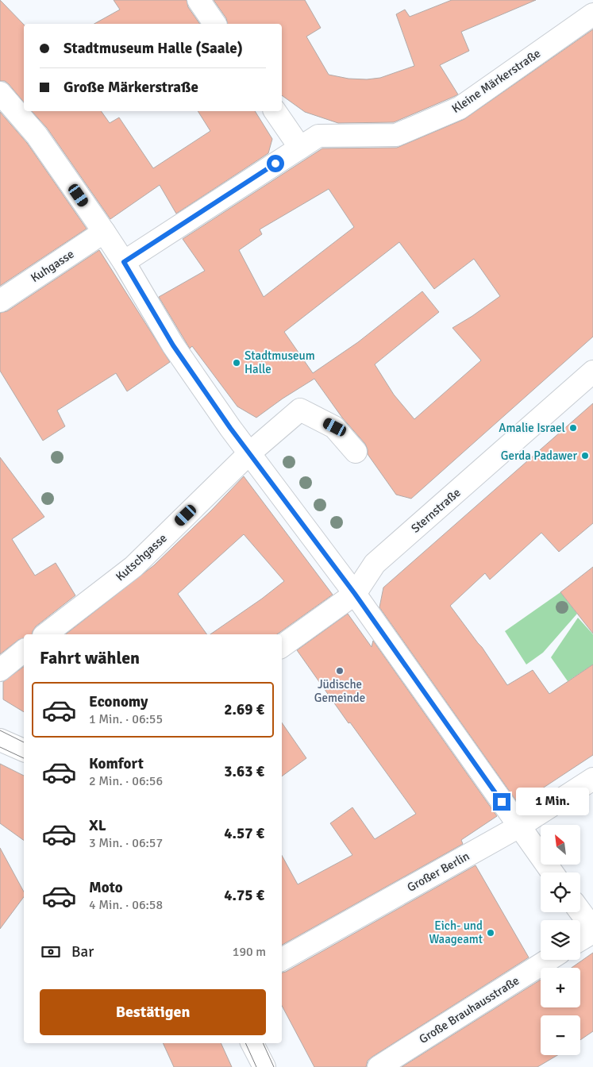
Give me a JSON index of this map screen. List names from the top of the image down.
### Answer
{
  "streets": {
    "street": [
      "Kleine Märkerstraße",
      "Kuhgasse",
      "Sternstraße",
      "Kutschgasse",
      "Großer Berlin",
      "Große Brauhausstraße"
    ]
  },
  "places": [
    "Stadtmuseum Halle",
    "Amalie Israel",
    "Gerda Padawer",
    "Jüdische Gemeinde",
    "Eich- und Waageamt"
  ],
  "north": "top left",
  "page": {
    "banner": ["Stadtmuseum Halle (Saale)", "Große Märkerstraße"],
    "heading": "Fahrt wählen",
    "list": [
      {
        "name": "Economy",
        "note": "1 Min. · 06:55",
        "value": "2.69 €"
      },
      {
        "name": "Komfort",
        "note": "2 Min. · 06:56",
        "value": "3.63 €"
      },
      {
        "name": "XL",
        "note": "3 Min. · 06:57",
        "value": "4.57 €"
      },
      {
        "name": "Moto",
        "note": "4 Min. · 06:58",
        "value": "4.75 €"
      }
    ],
    "bubble": "1 Min.",
    "map_buttons": ["+", "−"],
    "pay": ["Bar", "190 m"],
    "buttons": "Bestätigen"
  }
}
